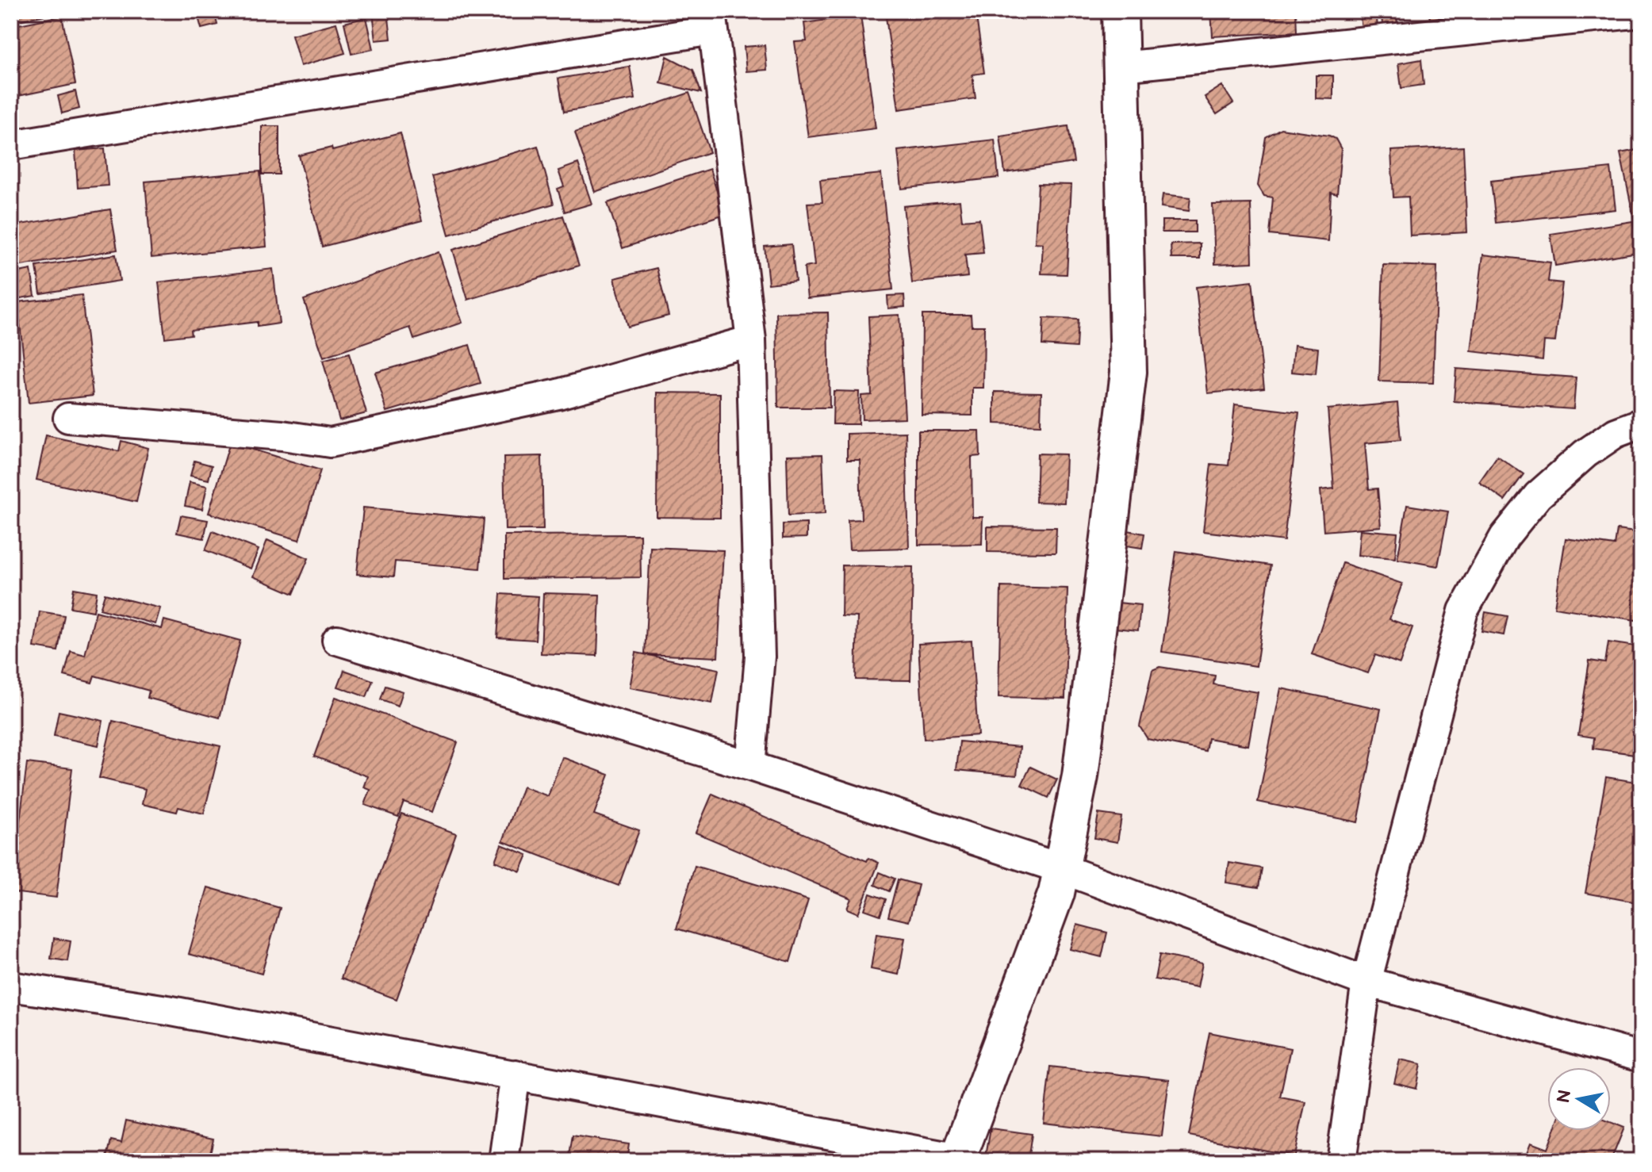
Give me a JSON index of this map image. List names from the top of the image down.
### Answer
{
  "north": "left"
}
